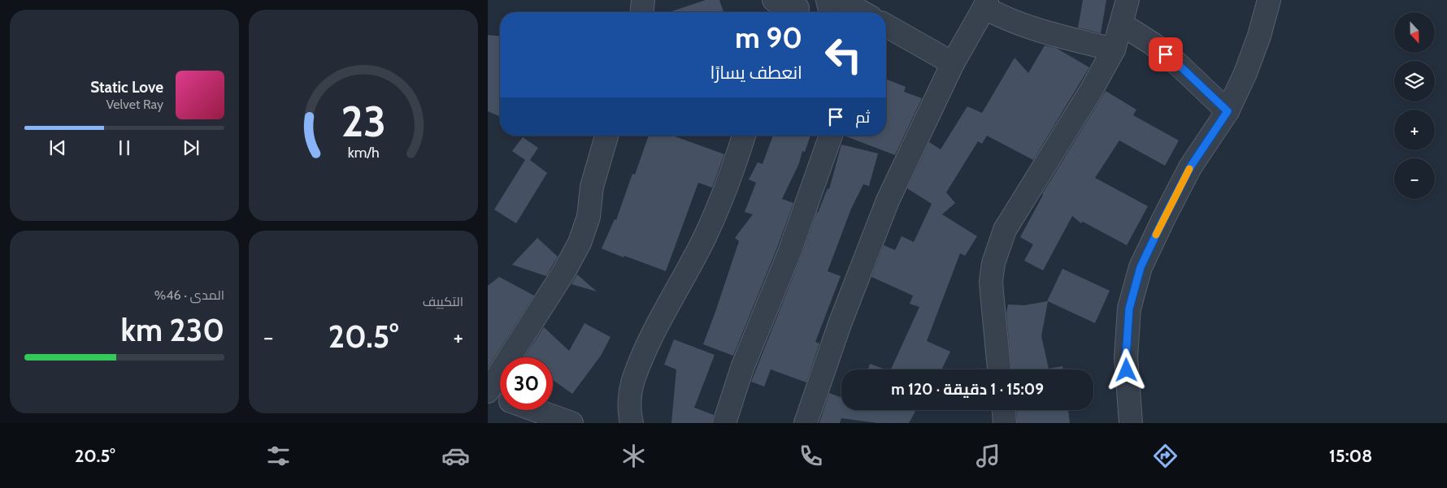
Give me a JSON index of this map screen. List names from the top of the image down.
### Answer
{
  "north": "bottom",
  "page": {
    "map_buttons": ["+", "−"],
    "turn": ["90 m", "انعطف يسارًا"],
    "song": ["Static Love", "Velvet Ray"],
    "then": "ثم",
    "tile": [
      "التكييف",
      ["المدى · 46%", "230 km"]
    ],
    "heat": ["−", "20.5°", "+"],
    "limit": "30",
    "trip": "15:09 · 1 دقيقة · 120 m",
    "tabs": ["15:08", "20.5°"],
    "gauge": ["23", "km/h"]
  }
}
